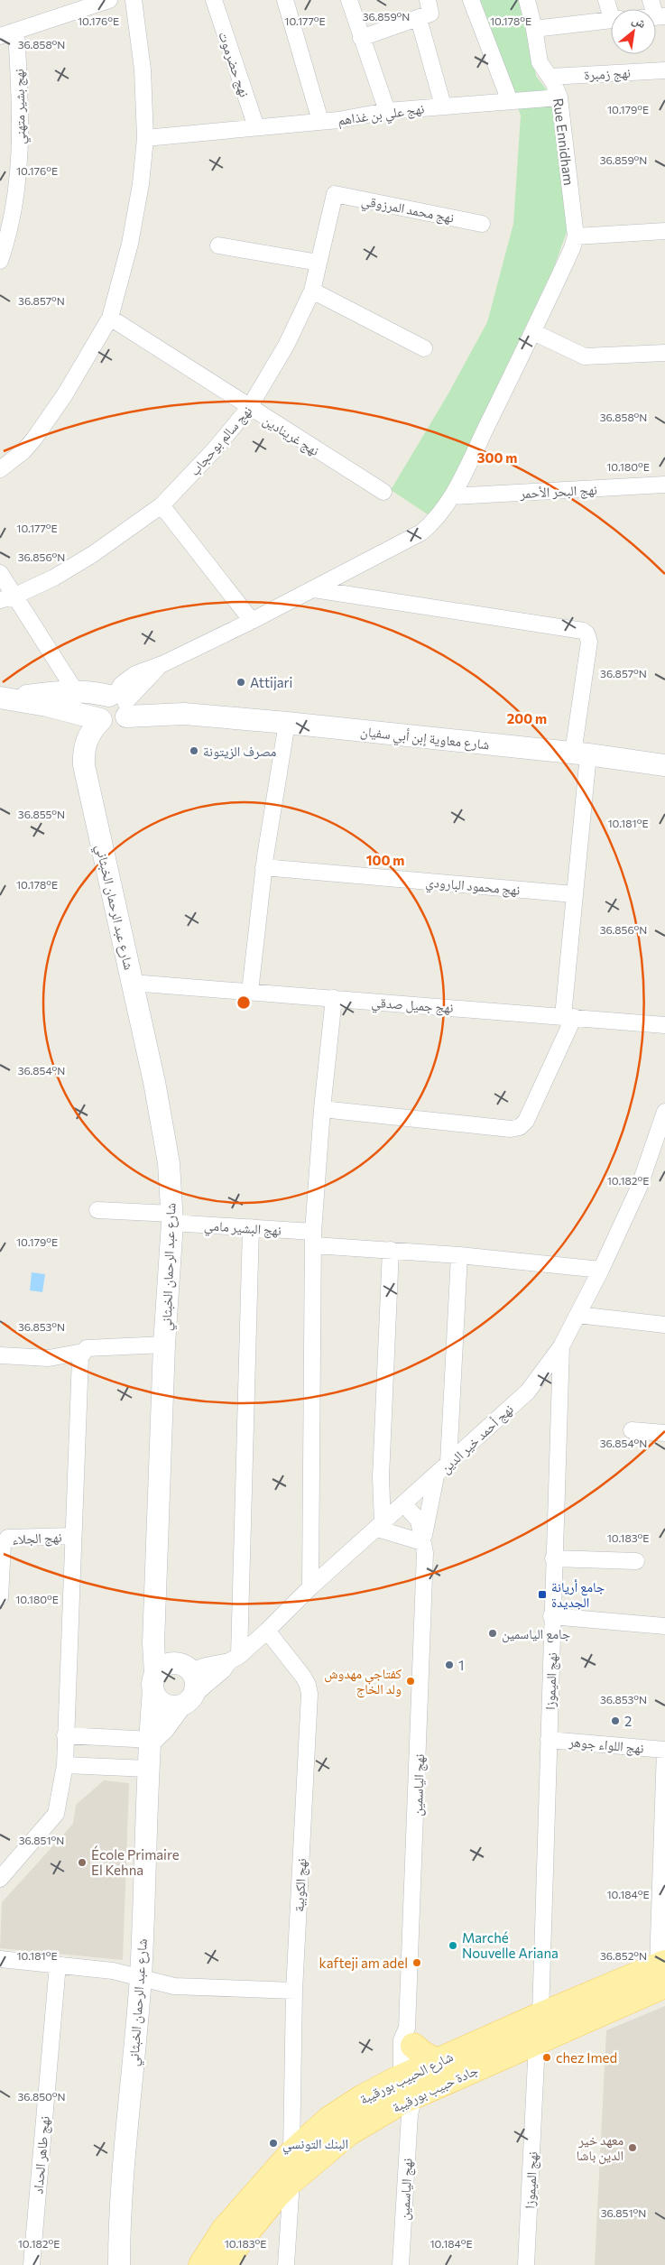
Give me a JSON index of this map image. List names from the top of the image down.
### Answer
{
  "streets": {
    "main road": [
      "شارع معاوية إبن أبي سفيان",
      "شارع عبد الرحمان الخبثاني",
      "شارع الحبيب بورقيبة",
      "جادة حبيب بورقيبة"
    ],
    "street": [
      "نهج حضرموت",
      "نهج زمبرة",
      "نهج بشير متهني",
      "نهج علي بن غذاهم",
      "Rue Ennidham",
      "نهج محمد المرزوقي",
      "نهج غرينادين",
      "نهج سالم بوحجاب",
      "نهج البحر الأحمر",
      "نهج محمود البارودي",
      "نهج جميل صدقي",
      "نهج البشير مامي",
      "نهج أحمد خير الدين",
      "نهج الجلاء",
      "نهج الميموزا",
      "نهج اللواء جوهر",
      "نهج الياسمين",
      "نهج الكوبية",
      "نهج طاهر الحداد"
    ]
  },
  "crossings": [
    ["نهج حضرموت", "نهج علي بن غذاهم"],
    ["نهج زمبرة", "Rue Ennidham"],
    ["نهج علي بن غذاهم", "Rue Ennidham"],
    ["نهج محمد المرزوقي", "نهج سالم بوحجاب"],
    ["نهج غرينادين", "نهج سالم بوحجاب"],
    ["شارع عبد الرحمان الخبثاني", "نهج جميل صدقي"],
    ["شارع عبد الرحمان الخبثاني", "نهج البشير مامي"],
    ["شارع عبد الرحمان الخبثاني", "نهج أحمد خير الدين"],
    ["نهج البشير مامي", "نهج أحمد خير الدين"],
    ["نهج أحمد خير الدين", "نهج الميموزا"],
    ["نهج أحمد خير الدين", "نهج الياسمين"],
    ["نهج أحمد خير الدين", "نهج الكوبية"],
    ["نهج الميموزا", "نهج اللواء جوهر"],
    ["نهج الميموزا", "شارع الحبيب بورقيبة"],
    ["نهج الميموزا", "جادة حبيب بورقيبة"],
    ["نهج الياسمين", "شارع الحبيب بورقيبة"],
    ["نهج الياسمين", "جادة حبيب بورقيبة"],
    ["نهج الكوبية", "شارع الحبيب بورقيبة"],
    ["شارع الحبيب بورقيبة", "جادة حبيب بورقيبة"]
  ],
  "places": {
    "other": [
      "Attijari",
      "مصرف الزيتونة",
      "جامع الياسمين",
      "1",
      "كفتاجي مهدوش ولد الخاج",
      "2",
      "École Primaire El Kehna",
      "Marché Nouvelle Ariana",
      "kafteji am adel",
      "chez Imed",
      "البنك التونسي",
      "معهد خير الدين باشا"
    ],
    "transit": ["جامع أريانة الجديدة"]
  },
  "north": "top right",
  "coordinates": [
    "36.859°N",
    "10.176°E",
    "10.177°E",
    "10.178°E",
    "36.858°N",
    "10.179°E",
    "36.857°N",
    "10.180°E",
    "36.856°N",
    "36.855°N",
    "10.181°E",
    "36.854°N",
    "10.182°E",
    "36.853°N",
    "10.183°E",
    "36.851°N",
    "10.184°E",
    "36.852°N",
    "36.850°N"
  ],
  "rings": ["300 m", "200 m", "100 m"]
}
